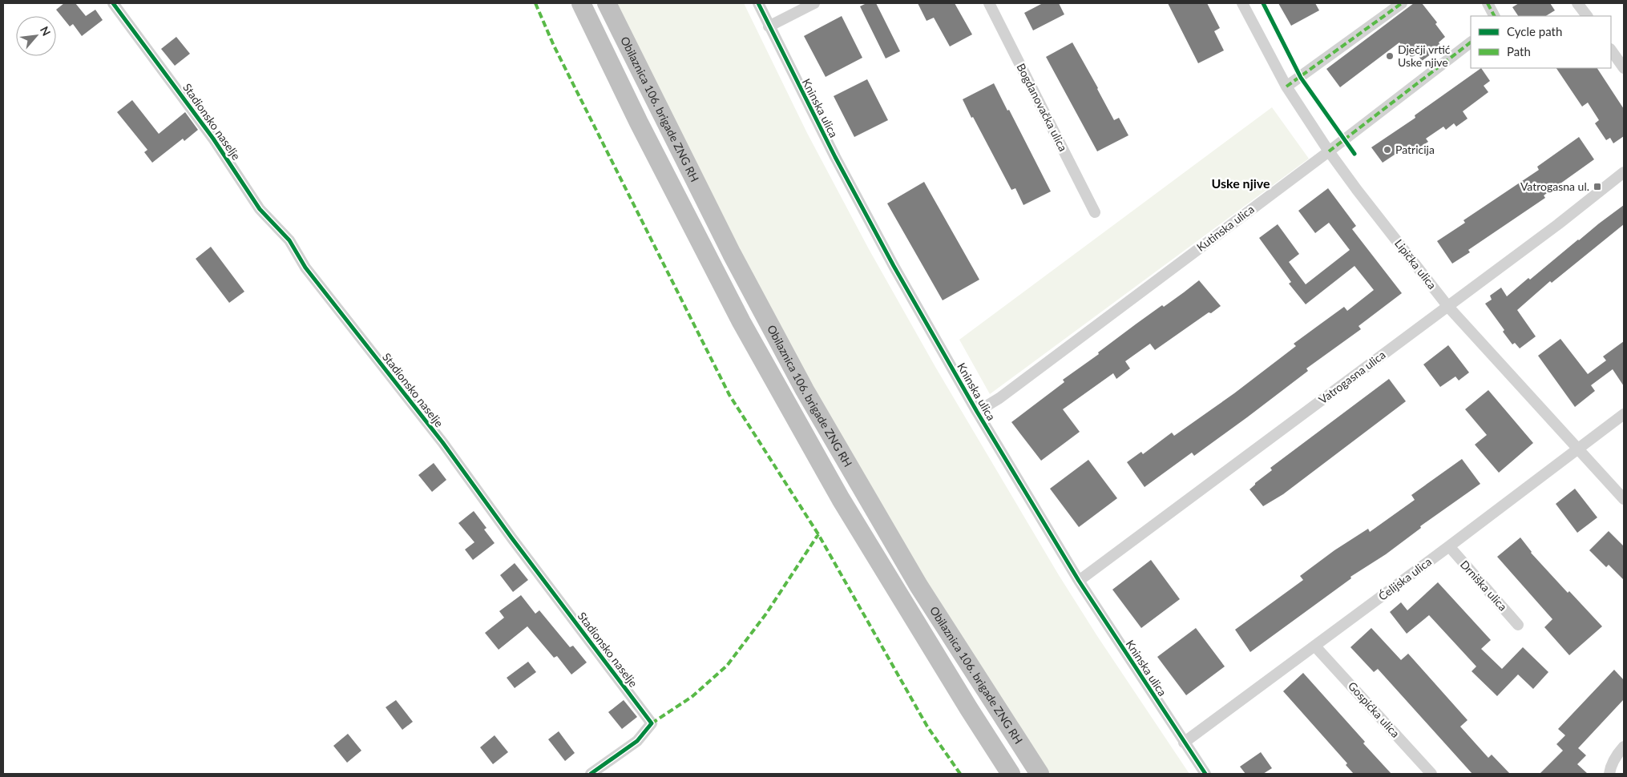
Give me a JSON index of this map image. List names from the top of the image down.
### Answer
{
  "streets": {
    "highway": ["Obilaznica 106. brigade ZNG RH"],
    "street": [
      "Bogdanovačka ulica",
      "Kninska ulica",
      "Stadionsko naselje",
      "Kutinska ulica",
      "Lipička ulica",
      "Vatrogasna ulica",
      "Ćelijska ulica",
      "Drniška ulica",
      "Gospićka ulica"
    ]
  },
  "crossings": [
    ["Kninska ulica", "Kutinska ulica"],
    ["Kninska ulica", "Vatrogasna ulica"],
    ["Kninska ulica", "Ćelijska ulica"],
    ["Kutinska ulica", "Lipička ulica"],
    ["Lipička ulica", "Vatrogasna ulica"],
    ["Lipička ulica", "Ćelijska ulica"],
    ["Ćelijska ulica", "Drniška ulica"],
    ["Ćelijska ulica", "Gospićka ulica"]
  ],
  "districts": ["Uske njive"],
  "places": {
    "other": ["Dječji vrtić Uske njive", "Patricija"],
    "transit": ["Vatrogasna ul."]
  },
  "legend": ["Cycle path", "Path"],
  "north": "top right"
}
